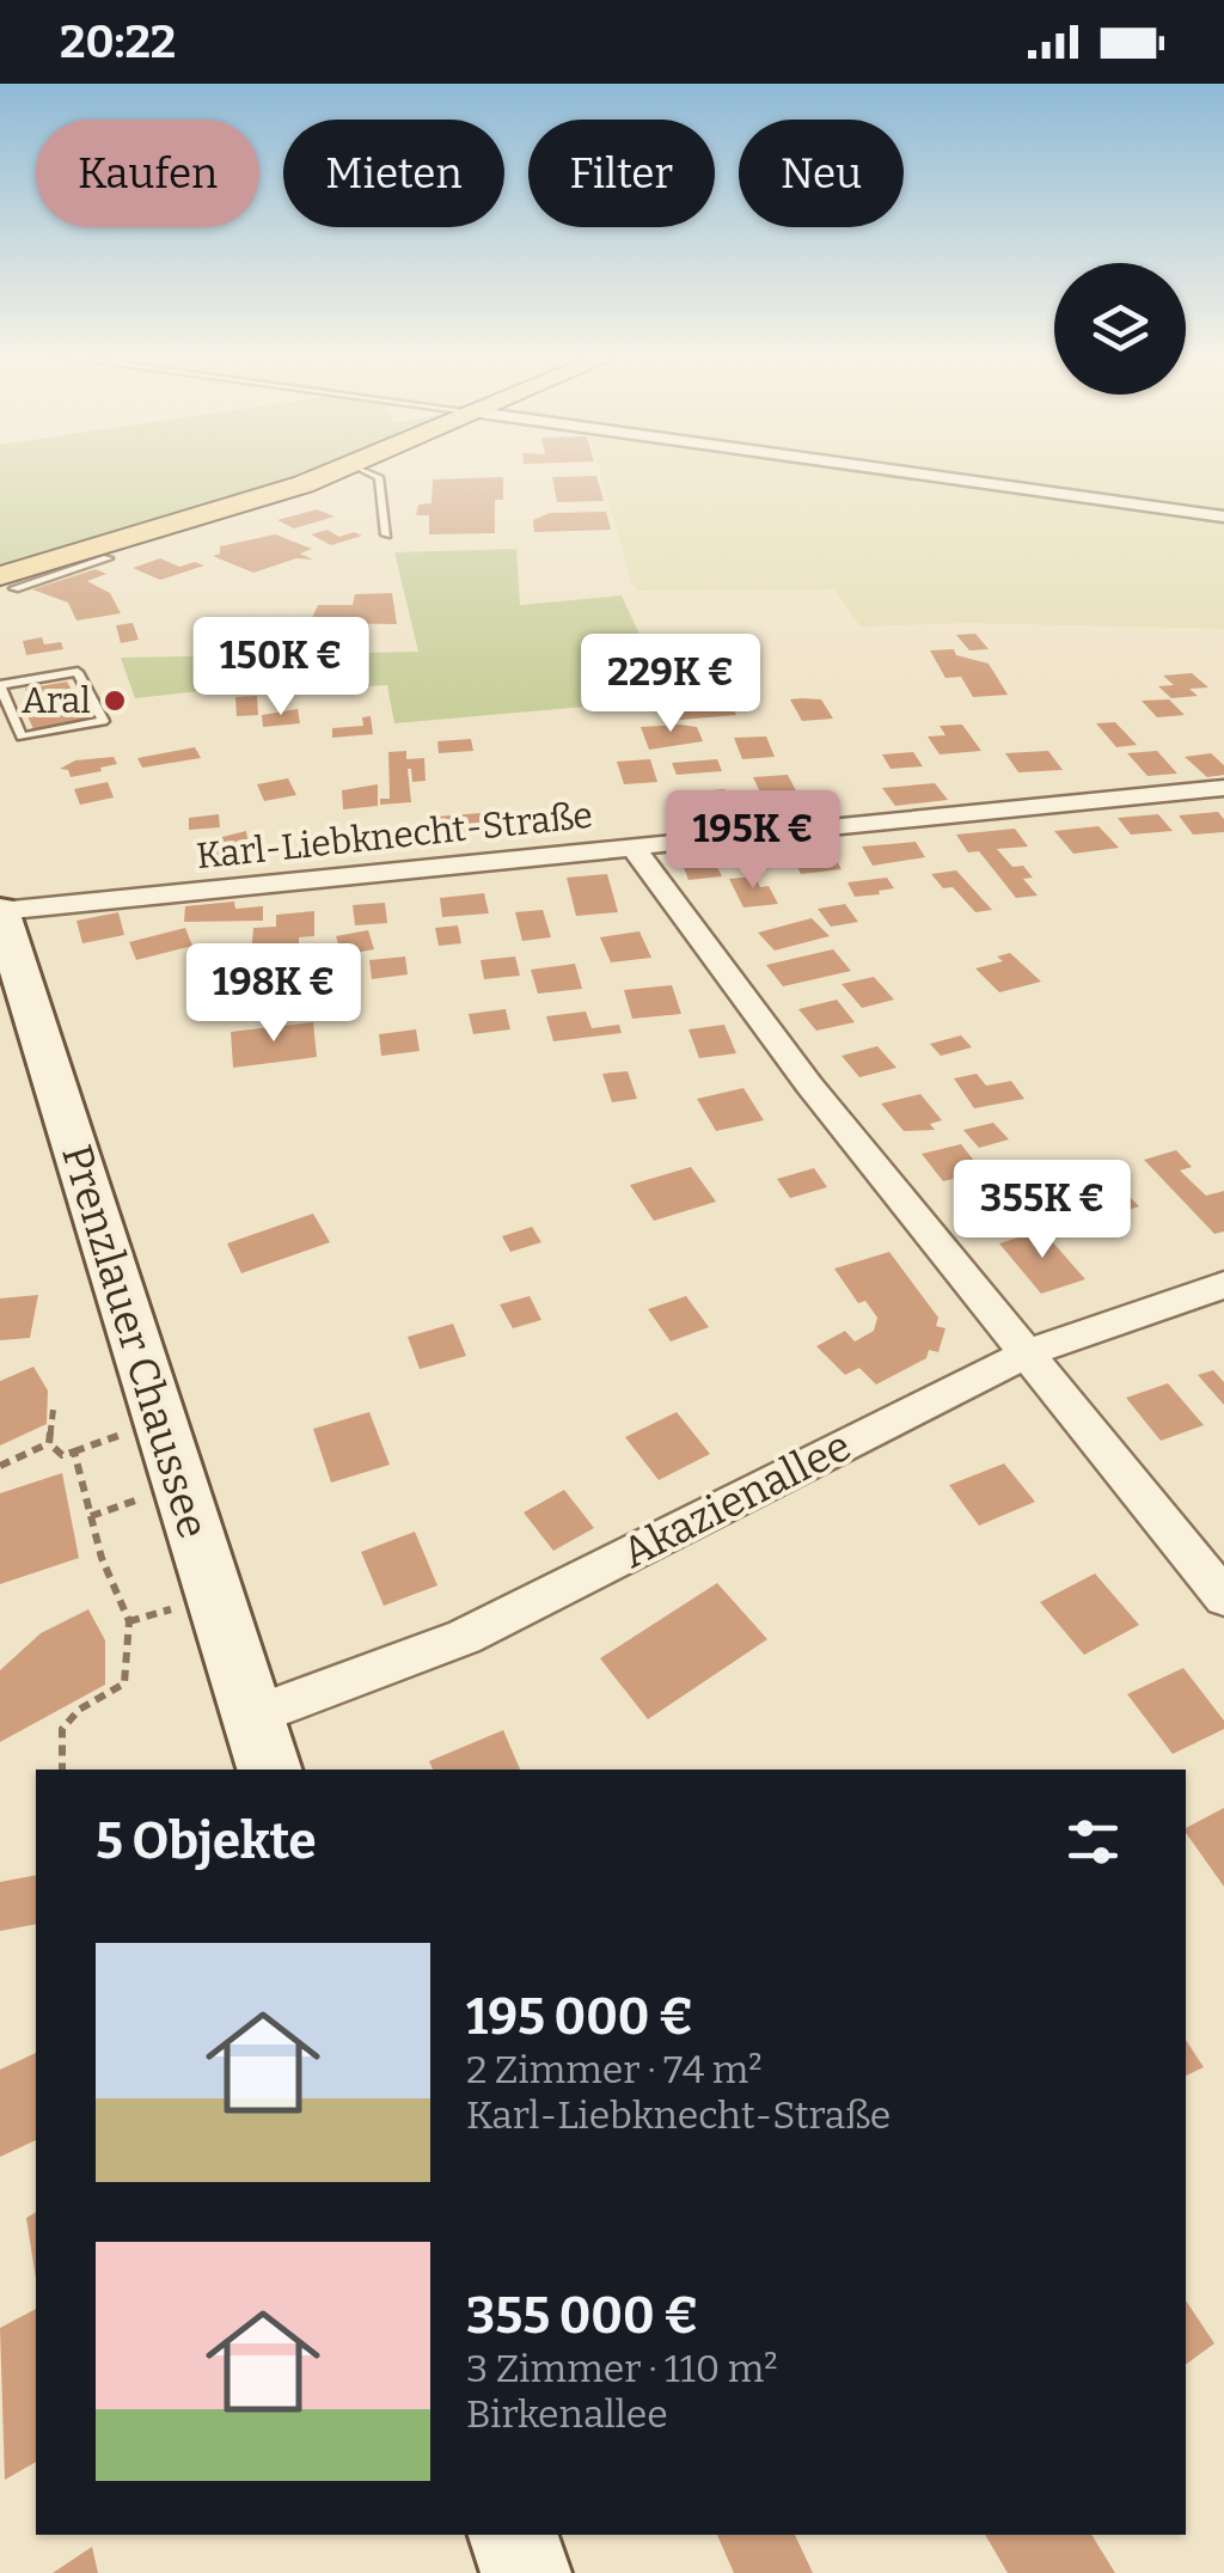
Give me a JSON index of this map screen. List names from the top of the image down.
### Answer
{
  "streets": {
    "main road": ["Prenzlauer Chaussee"],
    "street": ["Karl-Liebknecht-Straße", "Akazienallee"]
  },
  "crossings": [
    ["Karl-Liebknecht-Straße", "Prenzlauer Chaussee"],
    ["Prenzlauer Chaussee", "Akazienallee"]
  ],
  "places": ["Aral"],
  "page": {
    "status": "20:22",
    "chip": [
      "Kaufen",
      "Mieten",
      "Filter",
      "Neu"
    ],
    "price": [
      "150K €",
      "229K €",
      "195K €",
      "198K €",
      "355K €"
    ],
    "heading": "5 Objekte",
    "list": [
      {
        "name": "195 000 €",
        "note": "2 Zimmer · 74 m² · Karl-Liebknecht-Straße"
      },
      {
        "name": "355 000 €",
        "note": "3 Zimmer · 110 m² · Birkenallee"
      }
    ]
  }
}
